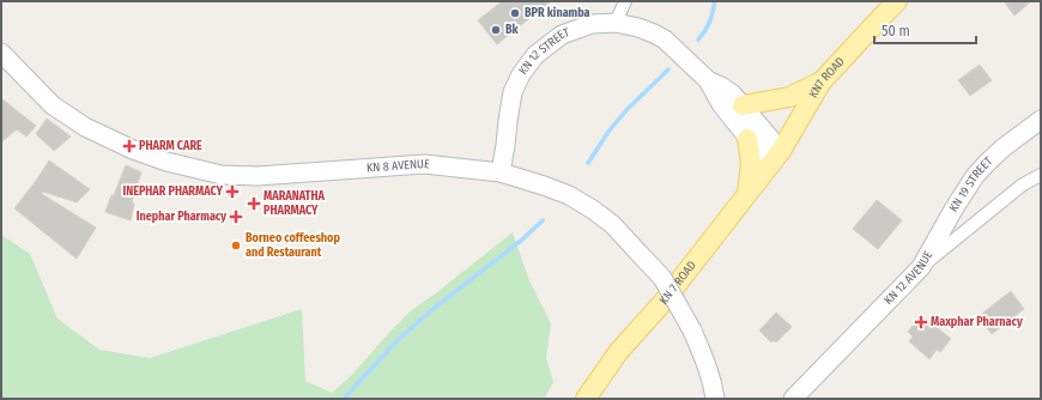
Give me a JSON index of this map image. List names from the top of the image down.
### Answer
{
  "streets": {
    "main road": [
      "KN 12 STREET",
      "KN7 ROAD",
      "KN 8 AVENUE",
      "KN 19 STREET",
      "KN 12 AVENUE",
      "KN 7 ROAD"
    ]
  },
  "crossings": [
    ["KN 12 STREET", "KN7 ROAD"],
    ["KN 12 STREET", "KN 8 AVENUE"],
    ["KN 12 STREET", "KN 7 ROAD"],
    ["KN7 ROAD", "KN 7 ROAD"],
    ["KN 19 STREET", "KN 12 AVENUE"]
  ],
  "places": {
    "other": ["BPR kinamba", "Bk", "Borneo coffeeshop and Restaurant"],
    "health": [
      "PHARM CARE",
      "INEPHAR PHARMACY",
      "MARANATHA PHARMACY",
      "Inephar Pharmacy",
      "Maxphar Pharnacy"
    ]
  },
  "scale_bar": "50 m"
}
